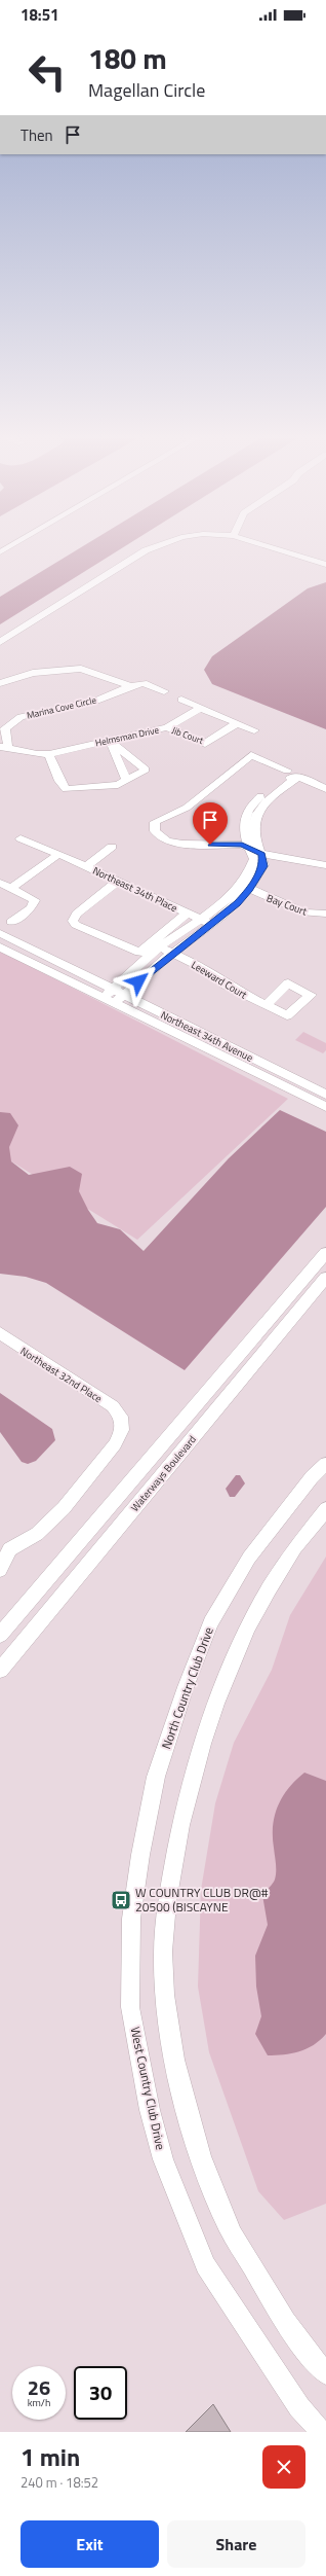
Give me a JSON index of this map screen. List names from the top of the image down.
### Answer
{
  "streets": {
    "street": [
      "Marina Cove Circle",
      "Jib Court",
      "Helmsman Drive",
      "Northeast 34th Place",
      "Bay Court",
      "Leeward Court",
      "Northeast 34th Avenue",
      "Northeast 32nd Place",
      "Waterways Boulevard",
      "North Country Club Drive",
      "West Country Club Drive"
    ]
  },
  "crossings": [
    ["Marina Cove Circle", "Helmsman Drive"],
    ["Jib Court", "Helmsman Drive"],
    ["North Country Club Drive", "West Country Club Drive"]
  ],
  "places": {
    "bus stop": ["W COUNTRY CLUB DR@# 20500 (BISCAYNE"]
  },
  "page": {
    "status": "18:51",
    "turn": ["180 m", "Magellan Circle"],
    "then": "Then",
    "speed": "26 km/h",
    "limit": "30",
    "heading": ["1 min", "240 m · 18:52"],
    "buttons": ["Exit", "Share"]
  }
}
